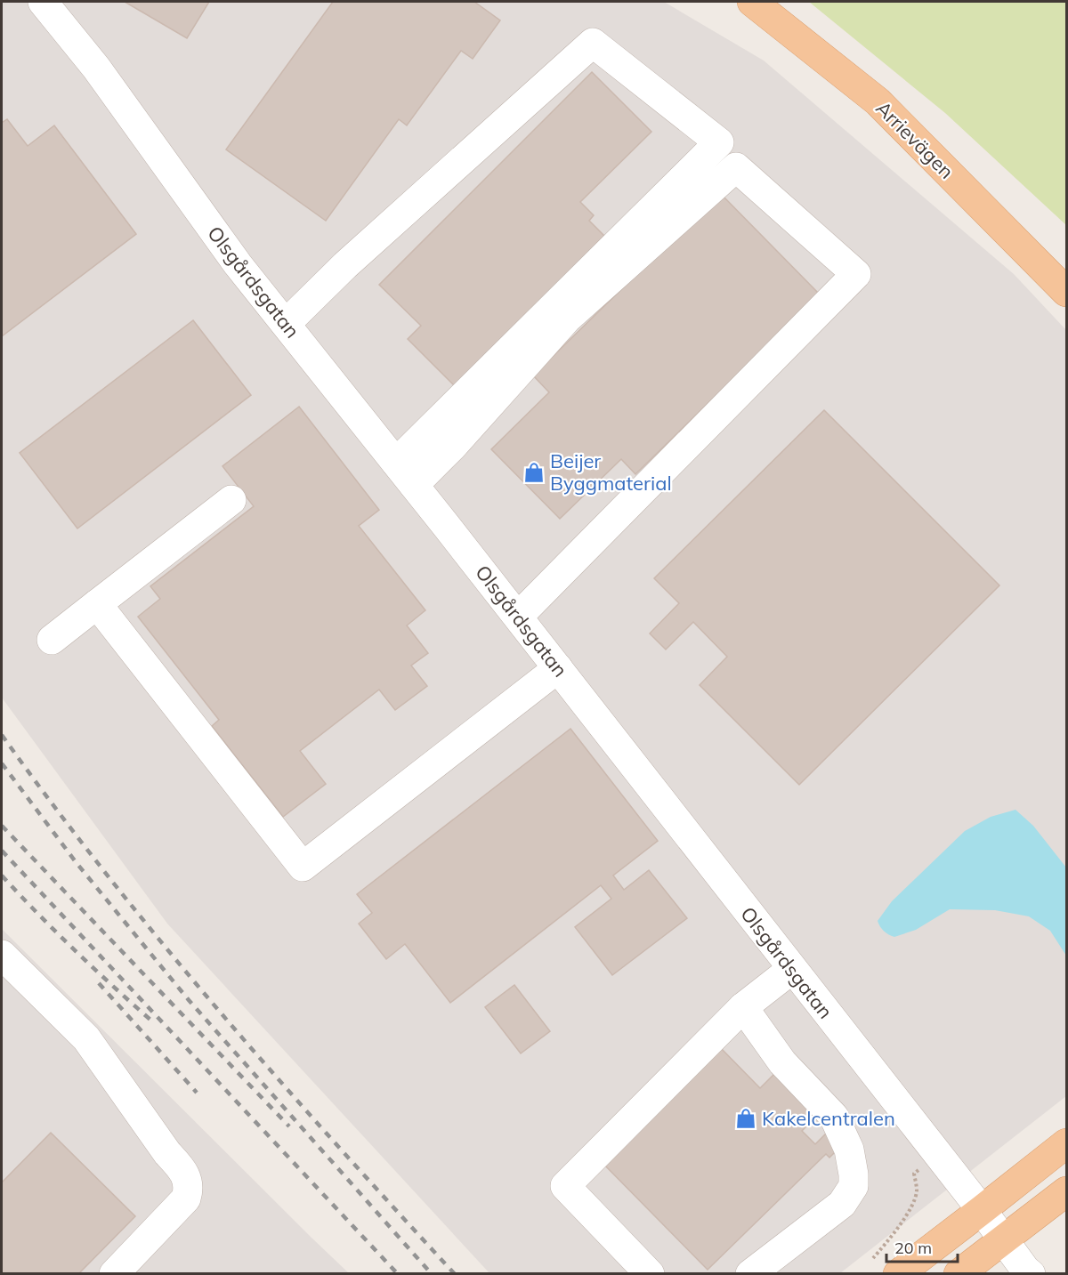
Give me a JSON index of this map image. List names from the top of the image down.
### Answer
{
  "streets": {
    "main road": ["Arrievägen"],
    "street": ["Olsgårdsgatan"]
  },
  "places": {
    "shop": ["Beijer Byggmaterial", "Kakelcentralen"]
  },
  "scale_bar": "20 m"
}
